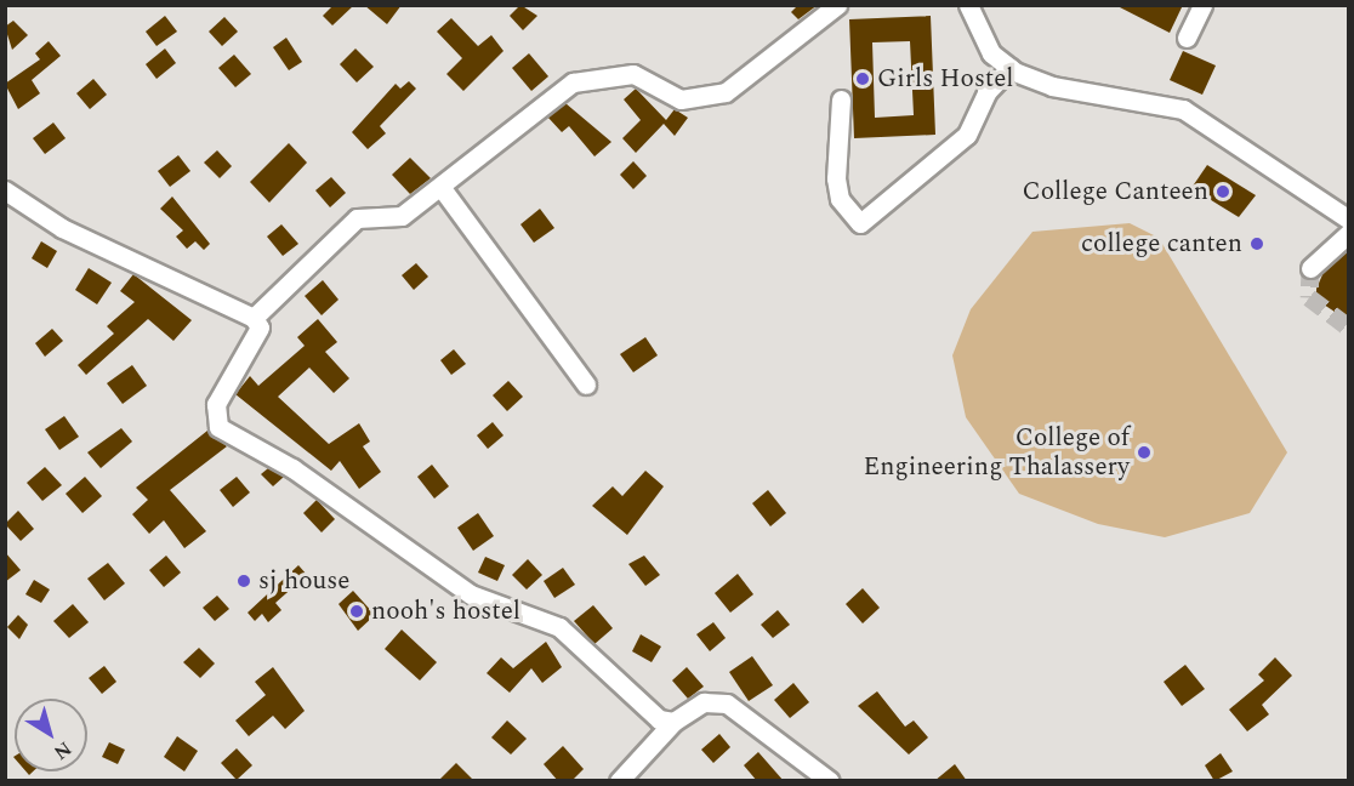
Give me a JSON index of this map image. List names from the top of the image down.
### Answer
{
  "places": [
    "Girls Hostel",
    "College Canteen",
    "college canten",
    "College of Engineering Thalassery",
    "sj house",
    "nooh's hostel"
  ],
  "north": "bottom right"
}
